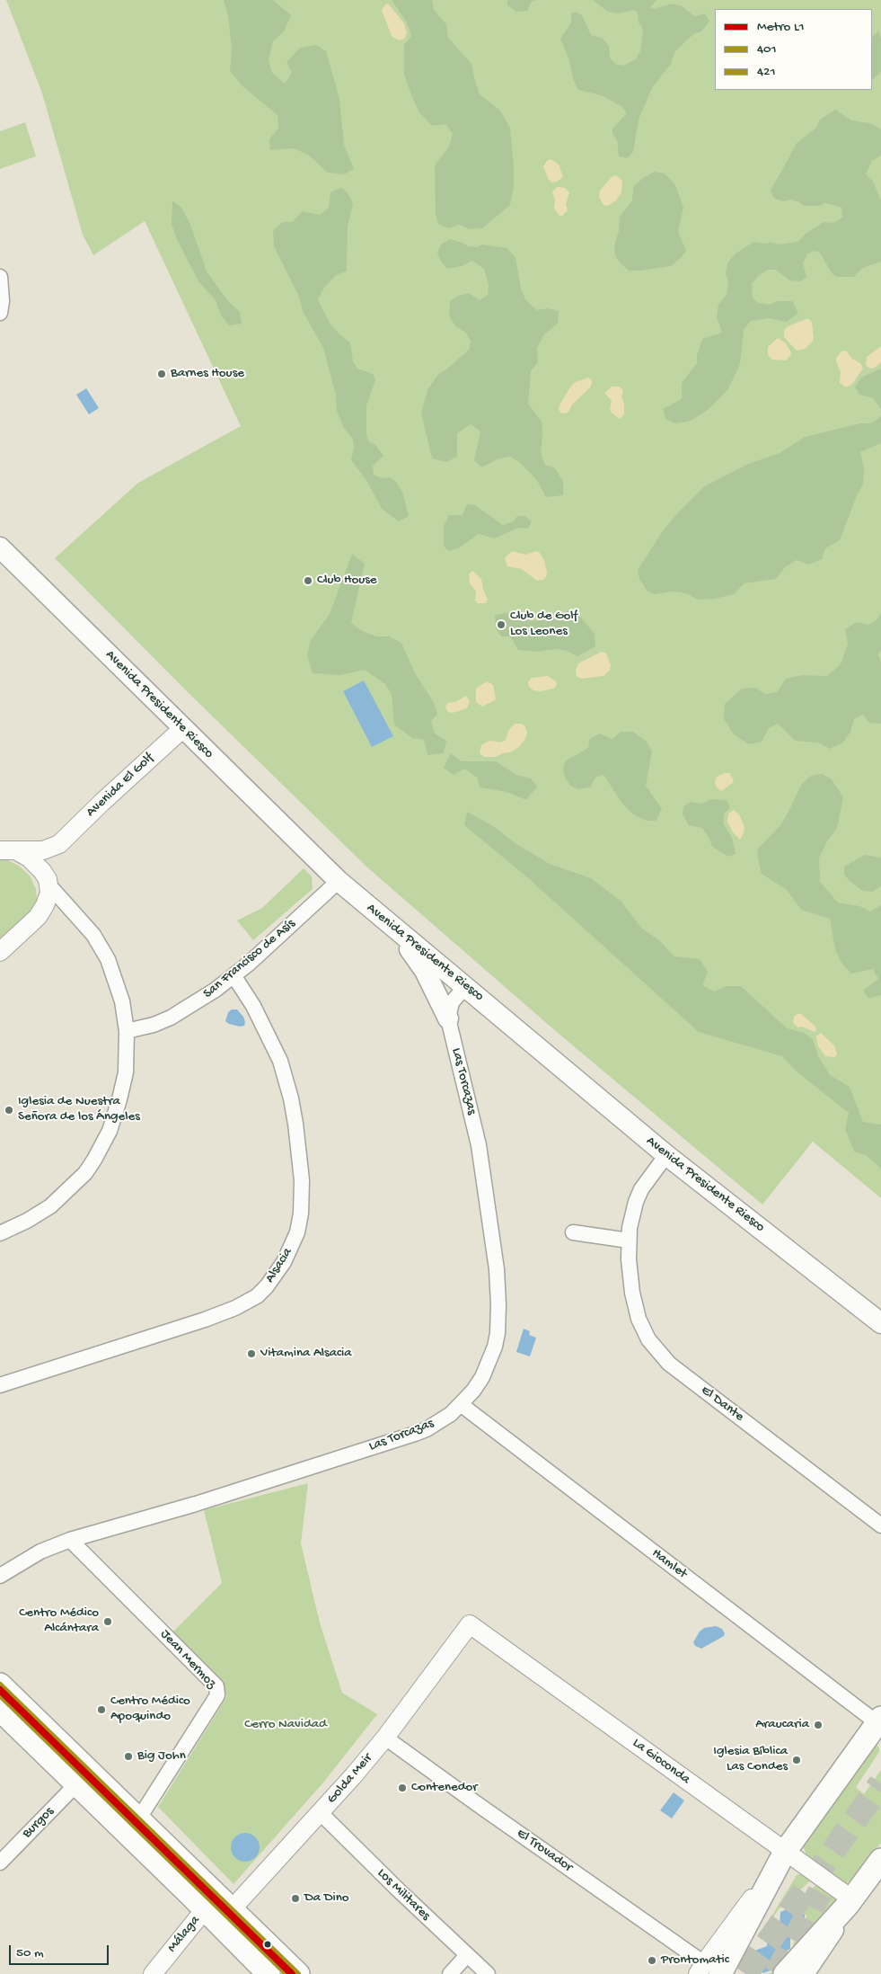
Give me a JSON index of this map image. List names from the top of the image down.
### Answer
{
  "streets": {
    "main road": ["Avenida Presidente Riesco"],
    "street": [
      "Avenida El Golf",
      "San Francisco de Asís",
      "Las Torcazas",
      "Alsacia",
      "El Dante",
      "Hamlet",
      "Jean Mermoz",
      "La Gioconda",
      "Golda Meir",
      "Burgos",
      "El Trovador",
      "Los Militares",
      "Málaga"
    ]
  },
  "crossings": [
    ["Avenida Presidente Riesco", "Avenida El Golf"],
    ["Avenida Presidente Riesco", "San Francisco de Asís"],
    ["Avenida Presidente Riesco", "El Dante"],
    ["San Francisco de Asís", "Alsacia"],
    ["Las Torcazas", "Hamlet"],
    ["Las Torcazas", "Jean Mermoz"],
    ["La Gioconda", "Golda Meir"],
    ["Golda Meir", "El Trovador"],
    ["Golda Meir", "Los Militares"],
    ["Golda Meir", "Málaga"]
  ],
  "parks": ["Cerro Navidad"],
  "places": [
    "Barnes House",
    "Club House",
    "Club de Golf Los Leones",
    "Iglesia de Nuestra Señora de los Ángeles",
    "Vitamina Alsacia",
    "Centro Médico Alcántara",
    "Centro Médico Apoquindo",
    "Araucaria",
    "Big John",
    "Iglesia Bíblica Las Condes",
    "Contenedor",
    "Da Dino",
    "Prontomatic"
  ],
  "lines": ["transit line 401", "metro line L1", "transit line 421"],
  "legend": ["Metro L1", "401", "421"],
  "scale_bar": "50 m"
}
